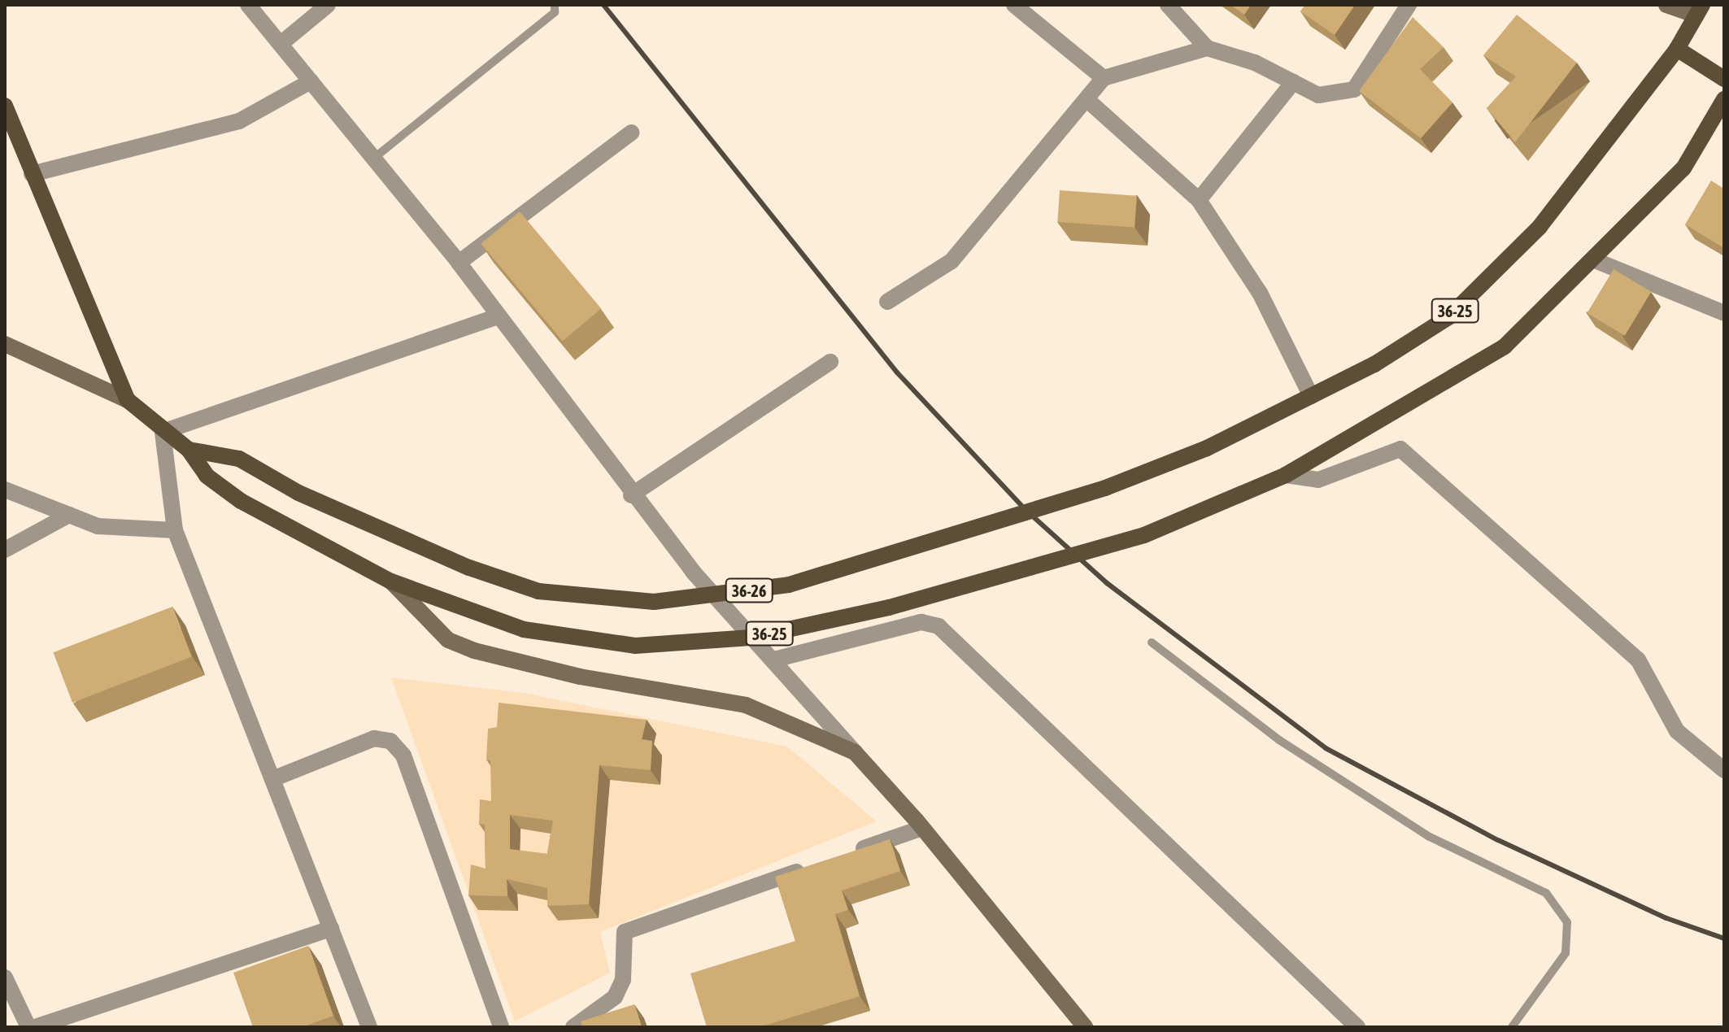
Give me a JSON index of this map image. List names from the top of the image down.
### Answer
{
  "streets": {
    "main road": ["36-25", "36-26"]
  },
  "crossings": [
    ["36-25", "36-26"]
  ]
}
